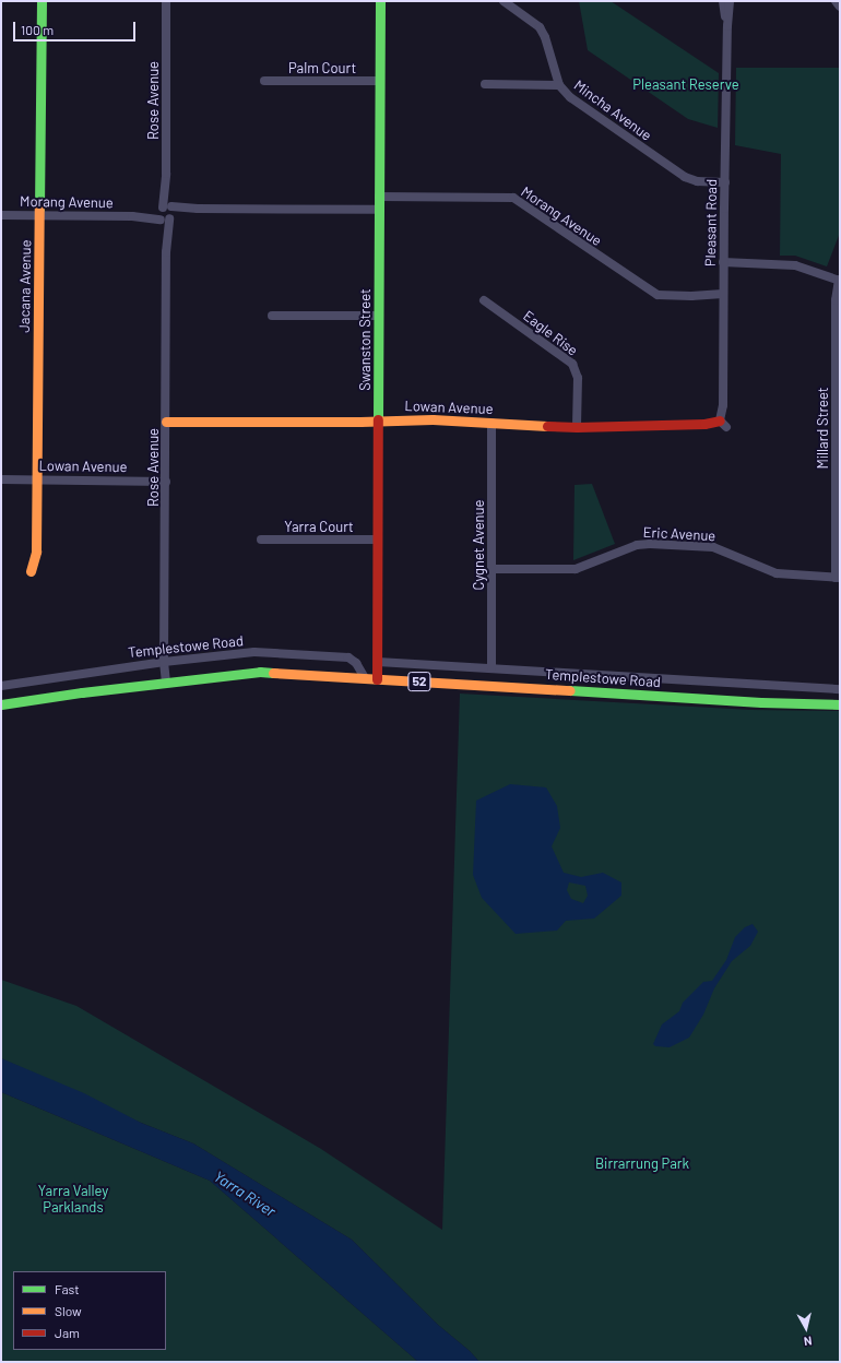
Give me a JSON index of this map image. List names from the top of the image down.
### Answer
{
  "streets": {
    "street": [
      "Palm Court",
      "Rose Avenue",
      "Mincha Avenue",
      "Morang Avenue",
      "Pleasant Road",
      "Jacana Avenue",
      "Eagle Rise",
      "Swanston Street",
      "Lowan Avenue",
      "Millard Street",
      "Yarra Court",
      "Eric Avenue",
      "Cygnet Avenue",
      "Templestowe Road",
      "52"
    ]
  },
  "crossings": [
    ["Palm Court", "Swanston Street"],
    ["Rose Avenue", "Morang Avenue"],
    ["Rose Avenue", "Lowan Avenue"],
    ["Rose Avenue", "Templestowe Road"],
    ["Mincha Avenue", "Pleasant Road"],
    ["Morang Avenue", "Pleasant Road"],
    ["Morang Avenue", "Jacana Avenue"],
    ["Morang Avenue", "Swanston Street"],
    ["Pleasant Road", "Lowan Avenue"],
    ["Jacana Avenue", "Lowan Avenue"],
    ["Eagle Rise", "Lowan Avenue"],
    ["Swanston Street", "Lowan Avenue"],
    ["Swanston Street", "Yarra Court"],
    ["Swanston Street", "Templestowe Road"],
    ["Lowan Avenue", "Cygnet Avenue"],
    ["Millard Street", "Eric Avenue"],
    ["Eric Avenue", "Cygnet Avenue"],
    ["Cygnet Avenue", "Templestowe Road"]
  ],
  "water": ["Yarra River"],
  "parks": ["Pleasant Reserve", "Birrarrung Park", "Yarra Valley Parklands"],
  "legend": ["Fast", "Slow", "Jam"],
  "scale_bar": "100 m",
  "north": "bottom"
}
